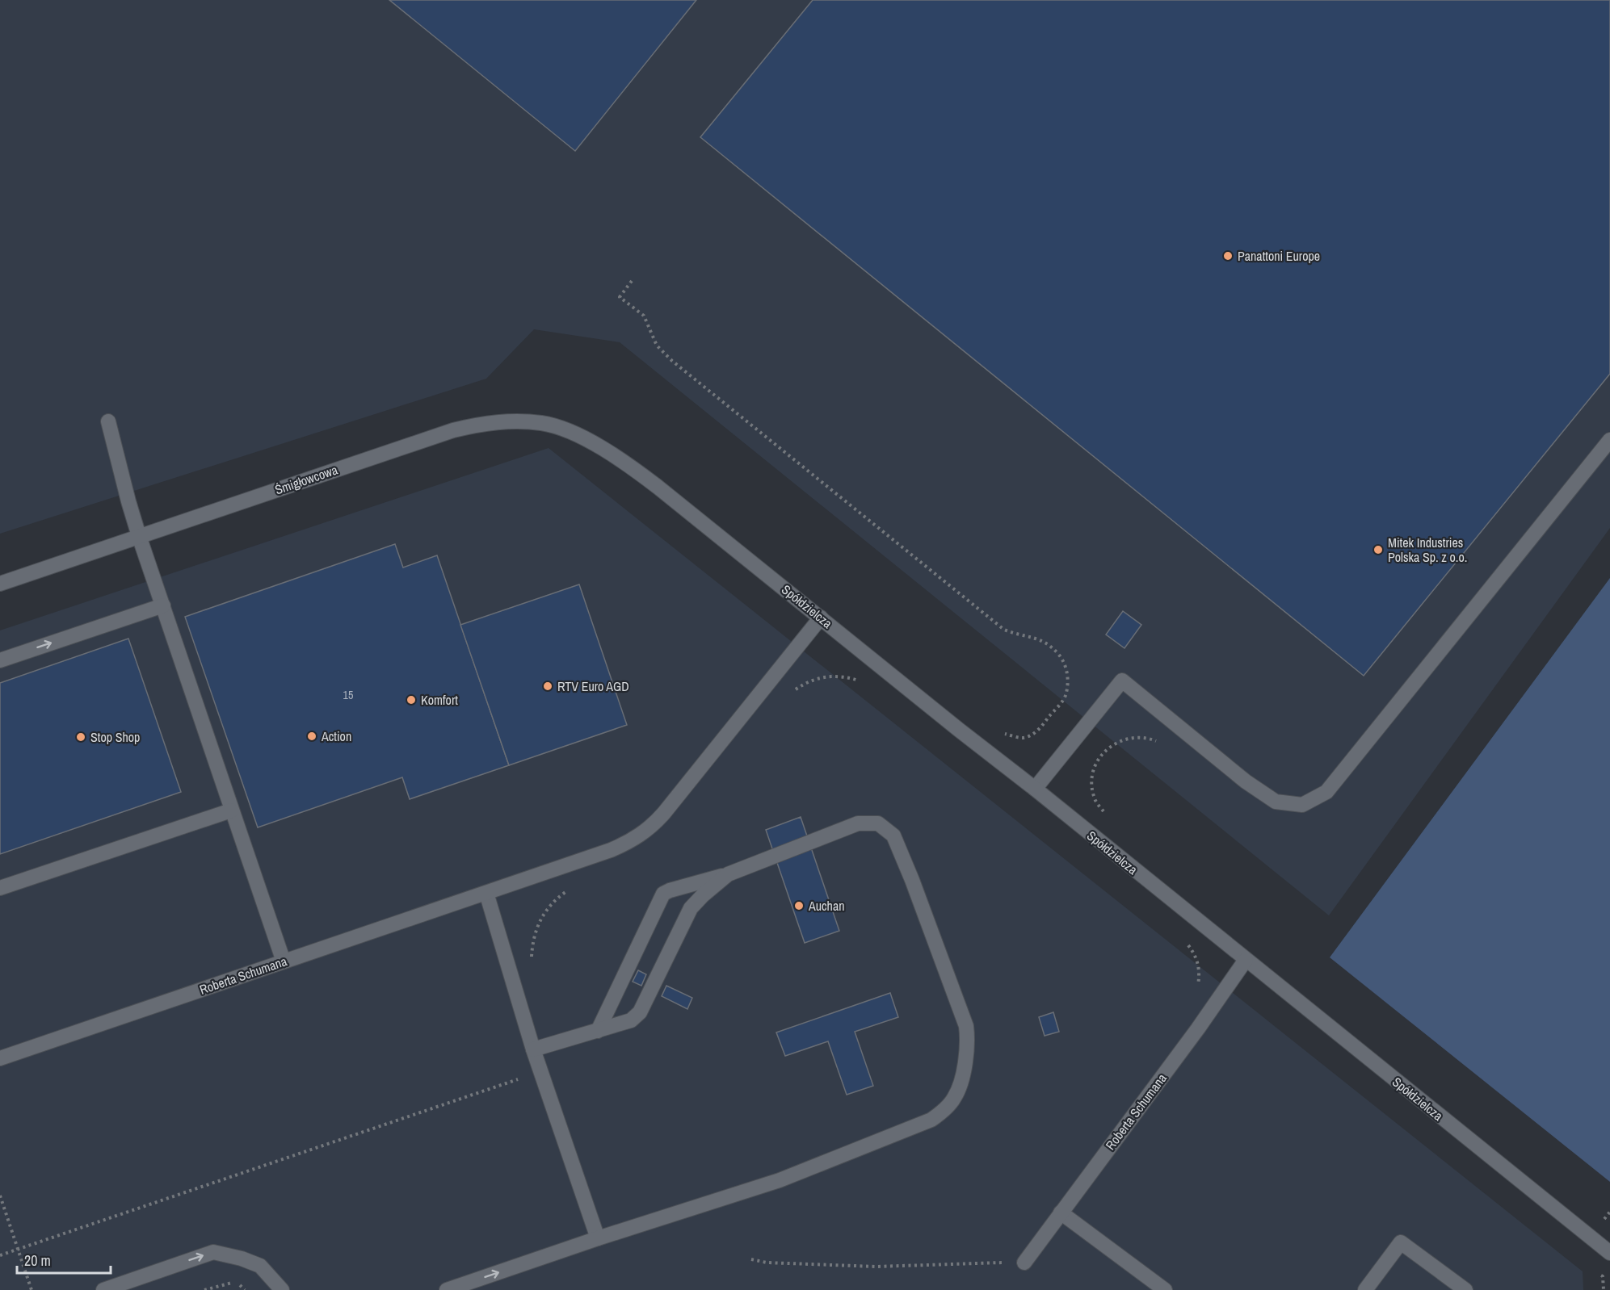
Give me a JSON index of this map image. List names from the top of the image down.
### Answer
{
  "streets": {
    "street": ["Śmigłowcowa", "Spółdzielcza", "Roberta Schumana"]
  },
  "crossings": [
    ["Śmigłowcowa", "Spółdzielcza"],
    ["Spółdzielcza", "Roberta Schumana"]
  ],
  "places": [
    "Panattoni Europe",
    "Mitek Industries Polska Sp. z o.o.",
    "RTV Euro AGD",
    "Komfort",
    "Action",
    "Stop Shop",
    "Auchan"
  ],
  "house_numbers": ["15"],
  "scale_bar": "20 m"
}
